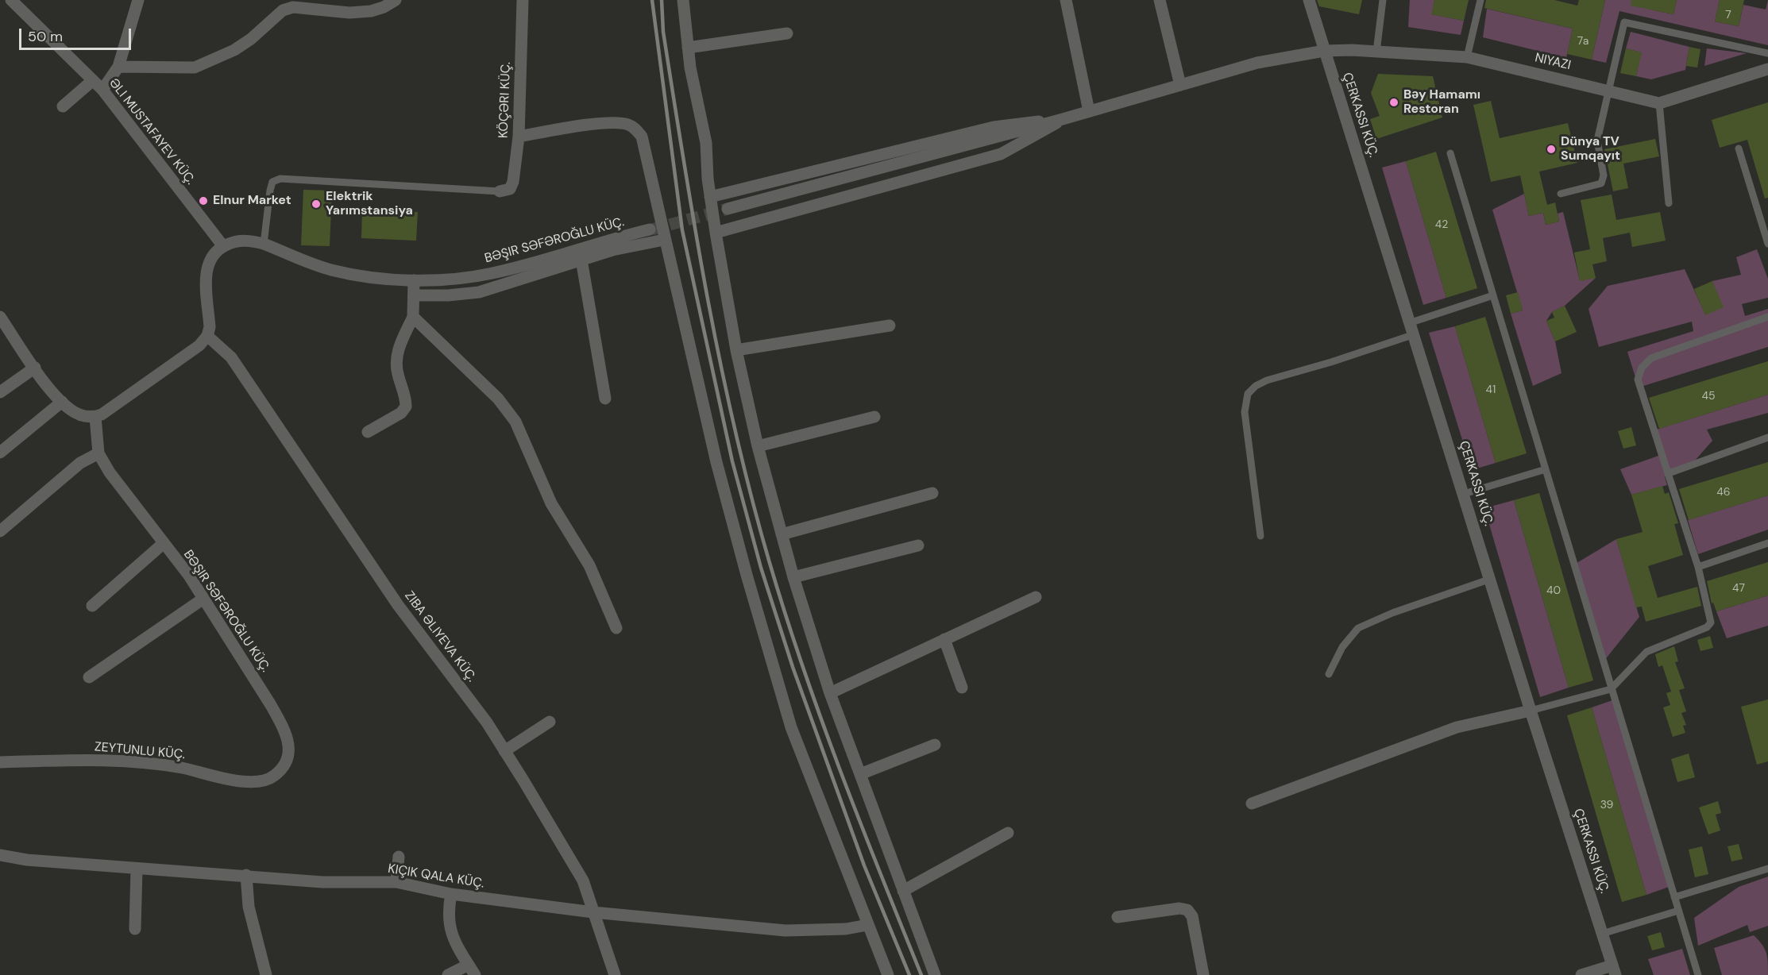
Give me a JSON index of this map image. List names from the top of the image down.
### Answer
{
  "streets": {
    "street": [
      "NIYAZI",
      "KÖÇƏRI KÜÇ.",
      "ƏLI MUSTAFAYEV KÜÇ.",
      "BƏŞIR SƏFƏROĞLU KÜÇ.",
      "ZIBA ƏLIYEVA KÜÇ.",
      "ZEYTUNLU KÜÇ.",
      "KIÇIK QALA KÜÇ."
    ]
  },
  "crossings": [
    ["ƏLI MUSTAFAYEV KÜÇ.", "BƏŞIR SƏFƏROĞLU KÜÇ."],
    ["BƏŞIR SƏFƏROĞLU KÜÇ.", "ZEYTUNLU KÜÇ."],
    ["ZIBA ƏLIYEVA KÜÇ.", "KIÇIK QALA KÜÇ."]
  ],
  "places": [
    "Bәy Hamamı Restoran",
    "Dünya TV Sumqayıt",
    "Elnur Market",
    "Elektrik Yarımstansiya"
  ],
  "house_numbers": [
    "7",
    "7a",
    "42",
    "41",
    "45",
    "46",
    "47",
    "40",
    "39"
  ],
  "scale_bar": "50 m"
}
